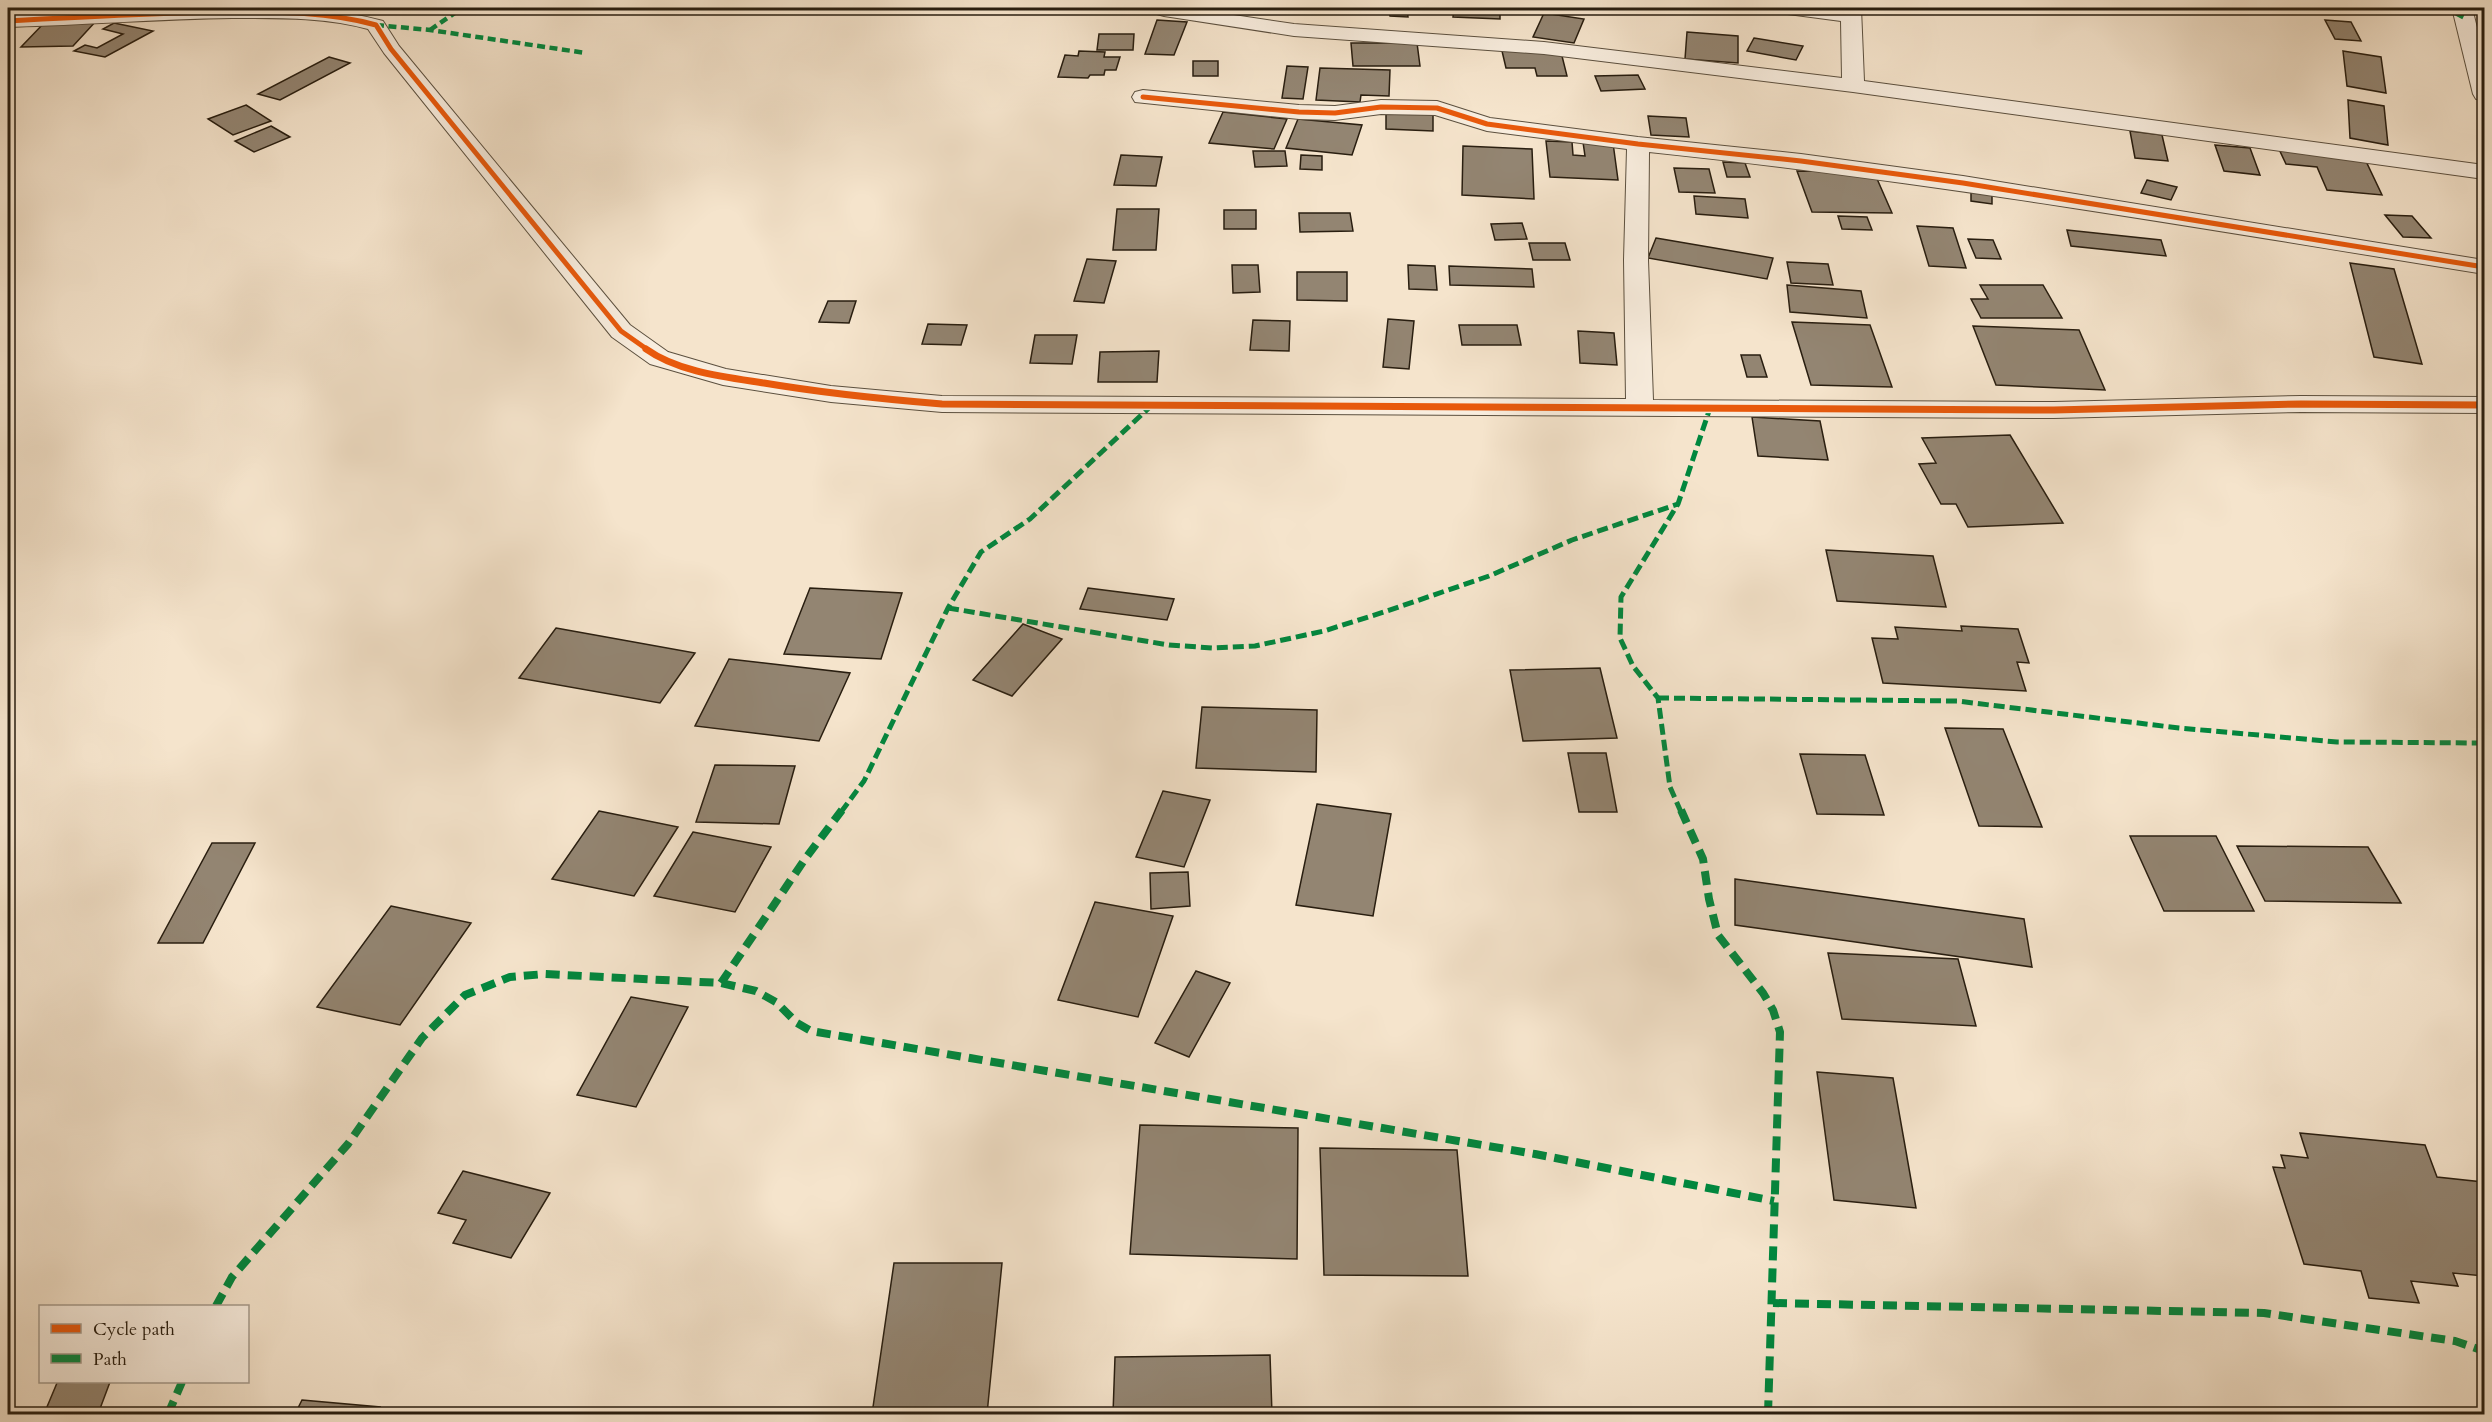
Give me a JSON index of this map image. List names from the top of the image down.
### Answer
{
  "legend": ["Cycle path", "Path"]
}
